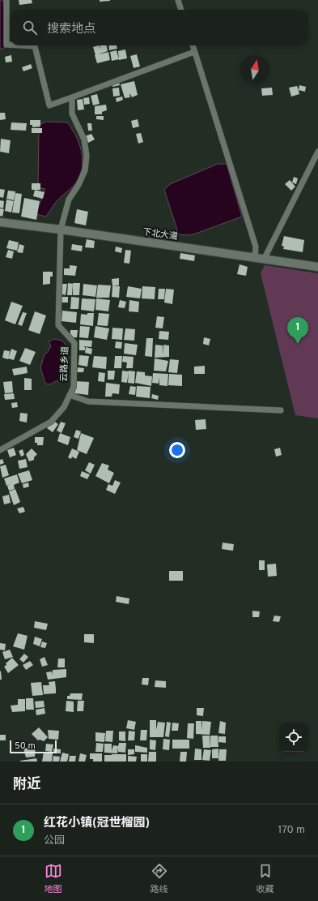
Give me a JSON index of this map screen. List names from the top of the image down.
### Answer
{
  "streets": {
    "street": ["下北大道", "云路乡道"]
  },
  "crossings": [
    ["下北大道", "云路乡道"]
  ],
  "scale_bar": "50 m",
  "north": "top",
  "page": {
    "search": "搜索地点",
    "pins": "1",
    "scale": "50 m",
    "heading": "附近",
    "list": [
      {
        "mark": "1",
        "name": "红花小镇(冠世榴园)",
        "note": "公园",
        "value": "170 m"
      }
    ],
    "nav": ["地图", "路线", "收藏"]
  }
}
